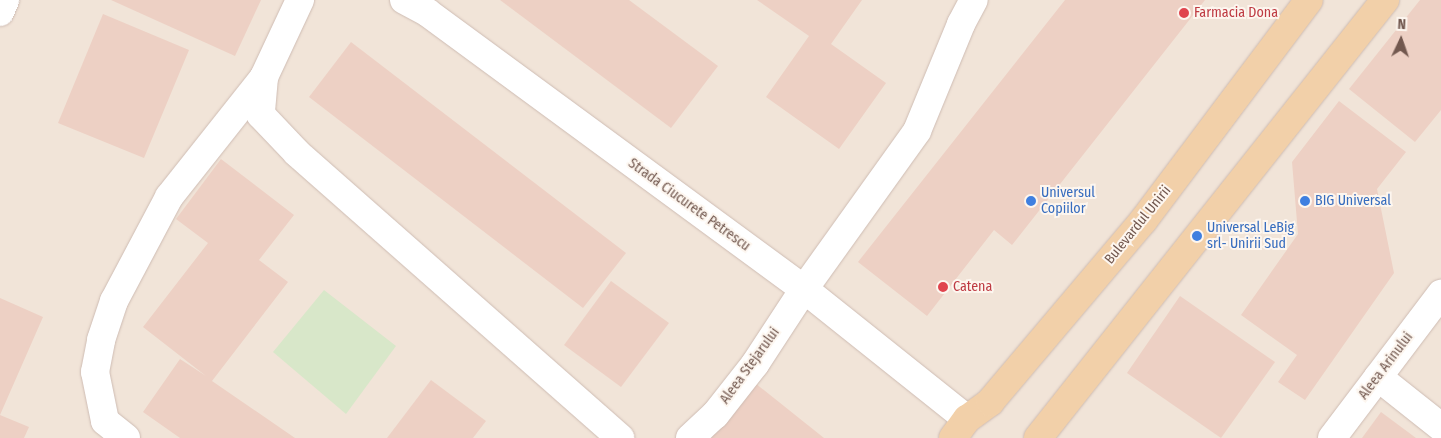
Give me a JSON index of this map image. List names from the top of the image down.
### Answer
{
  "streets": {
    "main road": ["Bulevardul Unirii"],
    "street": ["Strada Ciucurete Petrescu", "Aleea Stejarului", "Aleea Arinului"]
  },
  "crossings": [
    ["Strada Ciucurete Petrescu", "Bulevardul Unirii"],
    ["Strada Ciucurete Petrescu", "Aleea Stejarului"]
  ],
  "places": [
    "Farmacia Dona",
    "Universul Copiilor",
    "BIG Universal",
    "Universal LeBig srl- Unirii Sud",
    "Catena"
  ],
  "north": "top"
}
